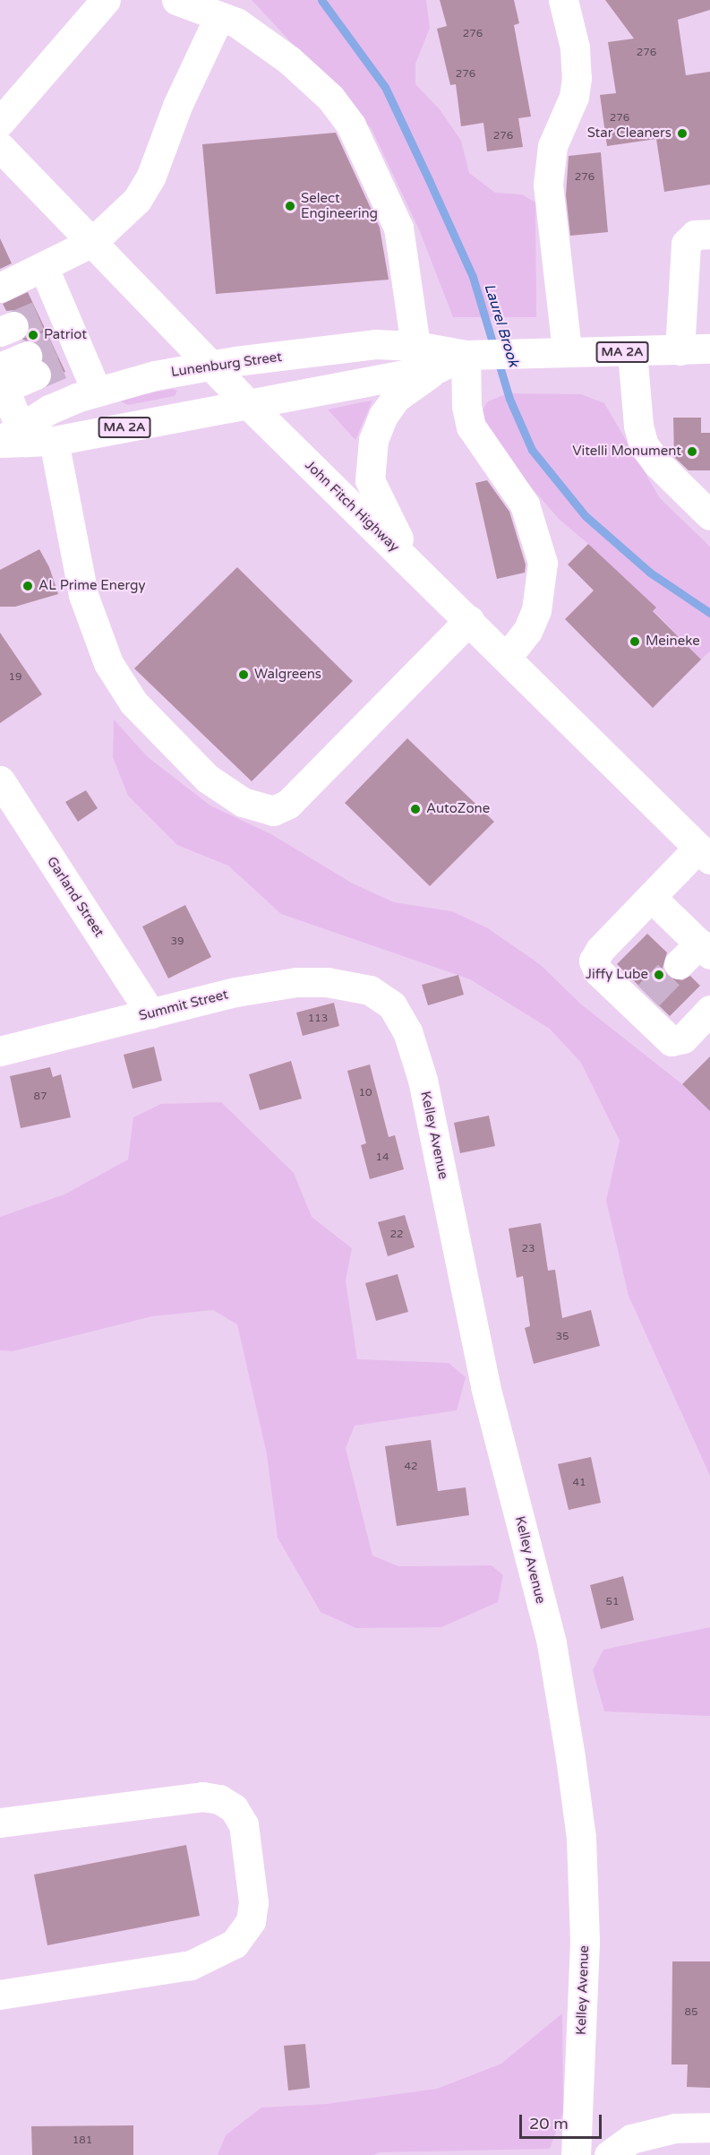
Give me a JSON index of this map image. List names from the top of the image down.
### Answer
{
  "streets": {
    "main road": [
      "MA 2A",
      "Lunenburg Street",
      "John Fitch Highway",
      "Garland Street",
      "Summit Street",
      "Kelley Avenue"
    ]
  },
  "crossings": [
    ["Lunenburg Street", "John Fitch Highway"],
    ["Garland Street", "Summit Street"],
    ["Summit Street", "Kelley Avenue"]
  ],
  "water": ["Laurel Brook"],
  "places": [
    "Star Cleaners",
    "Select Engineering",
    "Patriot",
    "Vitelli Monument",
    "AL Prime Energy",
    "Meineke",
    "Walgreens",
    "AutoZone",
    "Jiffy Lube"
  ],
  "house_numbers": [
    "276",
    "276",
    "276",
    "276",
    "276",
    "276",
    "19",
    "39",
    "113",
    "10",
    "87",
    "14",
    "22",
    "23",
    "35",
    "42",
    "41",
    "51",
    "85",
    "181"
  ],
  "scale_bar": "20 m"
}
